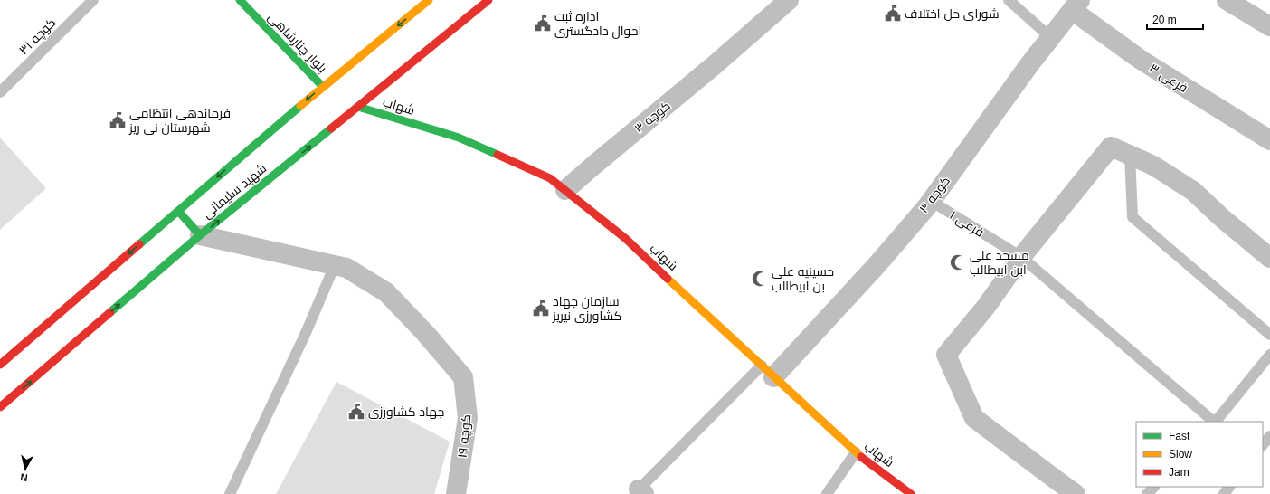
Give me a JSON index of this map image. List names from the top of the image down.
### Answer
{
  "streets": {
    "main road": ["بلوار چنارشاهی", "شهاب", "شهید سلیمانی"],
    "street": ["فرعی ۳", "کوچه ۳", "کوچه ۱۹"],
    "lane": ["کوچه ۳۱", "فرعی ۱"]
  },
  "crossings": [
    ["بلوار چنارشاهی", "شهید سلیمانی"],
    ["فرعی ۳", "کوچه ۳"],
    ["شهاب", "کوچه ۳"],
    ["شهاب", "شهید سلیمانی"],
    ["کوچه ۳", "فرعی ۱"]
  ],
  "places": {
    "public building": [
      "شورای حل اختلاف",
      "اداره ثبت احوال دادگستری",
      "فرماندهی انتظامی شهرستان نی ریز",
      "سازمان جهاد کشاورزی نیریز",
      "جهاد کشاورزی"
    ],
    "mosque": ["مسجد علی ابن ابیطالب", "حسینیه علی بن ابیطالب"]
  },
  "legend": ["Fast", "Slow", "Jam"],
  "scale_bar": "20 m",
  "north": "bottom"
}
